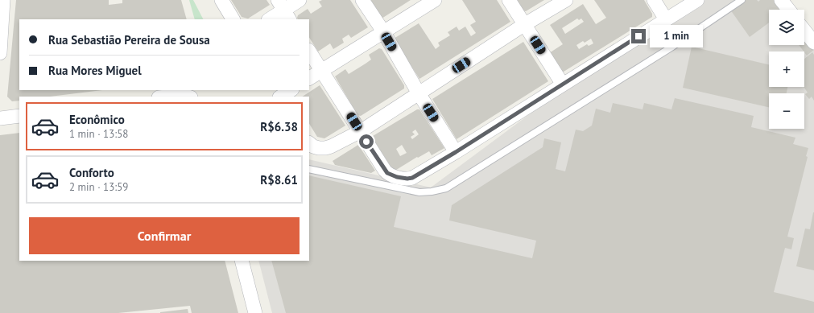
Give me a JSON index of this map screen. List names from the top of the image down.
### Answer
{
  "page": {
    "map_buttons": ["+", "−"],
    "banner": ["Rua Sebastião Pereira de Sousa", "Rua Mores Miguel"],
    "bubble": "1 min",
    "list": [
      {
        "name": "Econômico",
        "note": "1 min · 13:58",
        "value": "R$6.38"
      },
      {
        "name": "Conforto",
        "note": "2 min · 13:59",
        "value": "R$8.61"
      }
    ],
    "buttons": "Confirmar"
  }
}
